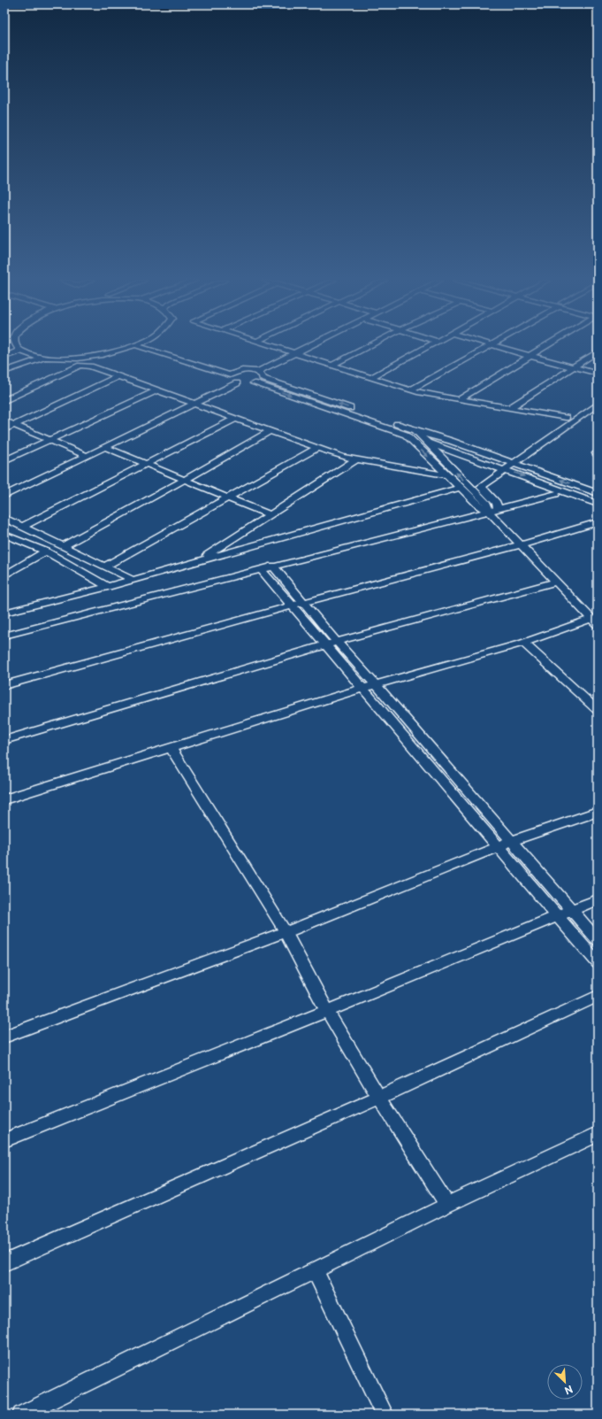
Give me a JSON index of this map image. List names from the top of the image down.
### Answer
{
  "north": "bottom right"
}
